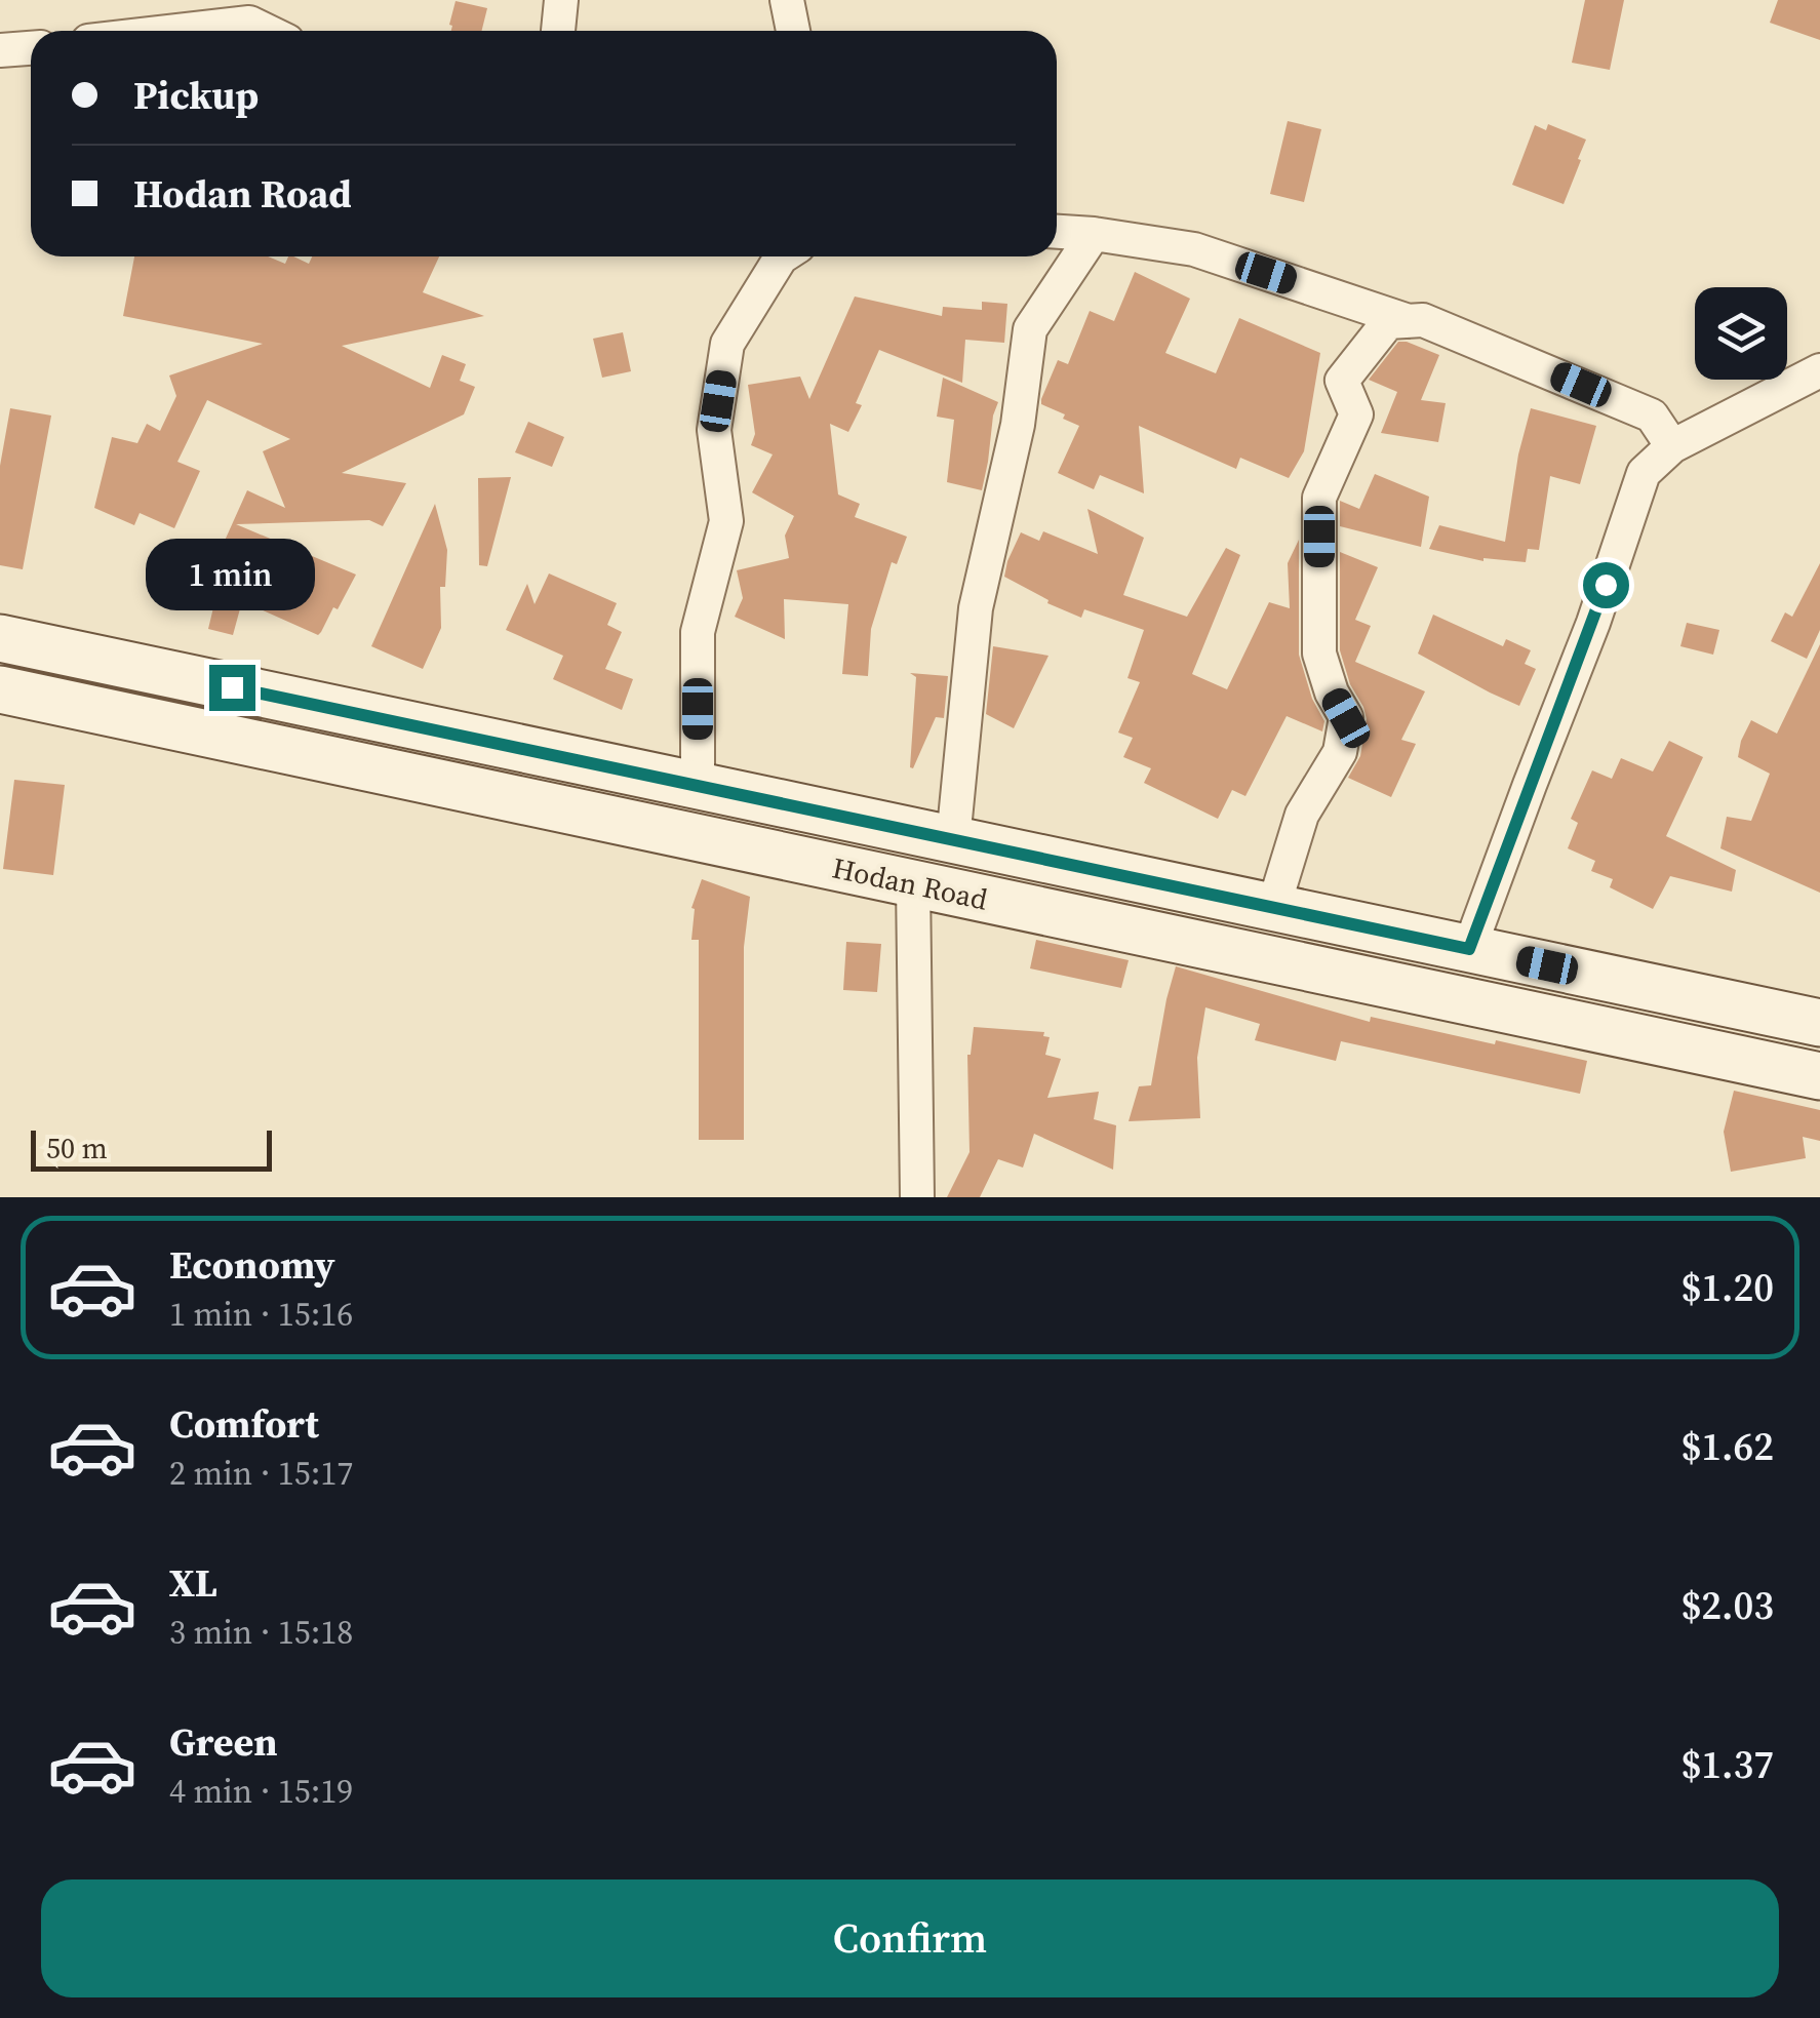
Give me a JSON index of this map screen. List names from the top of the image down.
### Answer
{
  "streets": {
    "main road": ["Hodan Road"]
  },
  "scale_bar": "50 m",
  "page": {
    "banner": ["Pickup", "Hodan Road"],
    "bubble": "1 min",
    "scale": "50 m",
    "list": [
      {
        "name": "Economy",
        "note": "1 min · 15:16",
        "value": "$1.20"
      },
      {
        "name": "Comfort",
        "note": "2 min · 15:17",
        "value": "$1.62"
      },
      {
        "name": "XL",
        "note": "3 min · 15:18",
        "value": "$2.03"
      },
      {
        "name": "Green",
        "note": "4 min · 15:19",
        "value": "$1.37"
      }
    ],
    "buttons": "Confirm"
  }
}
